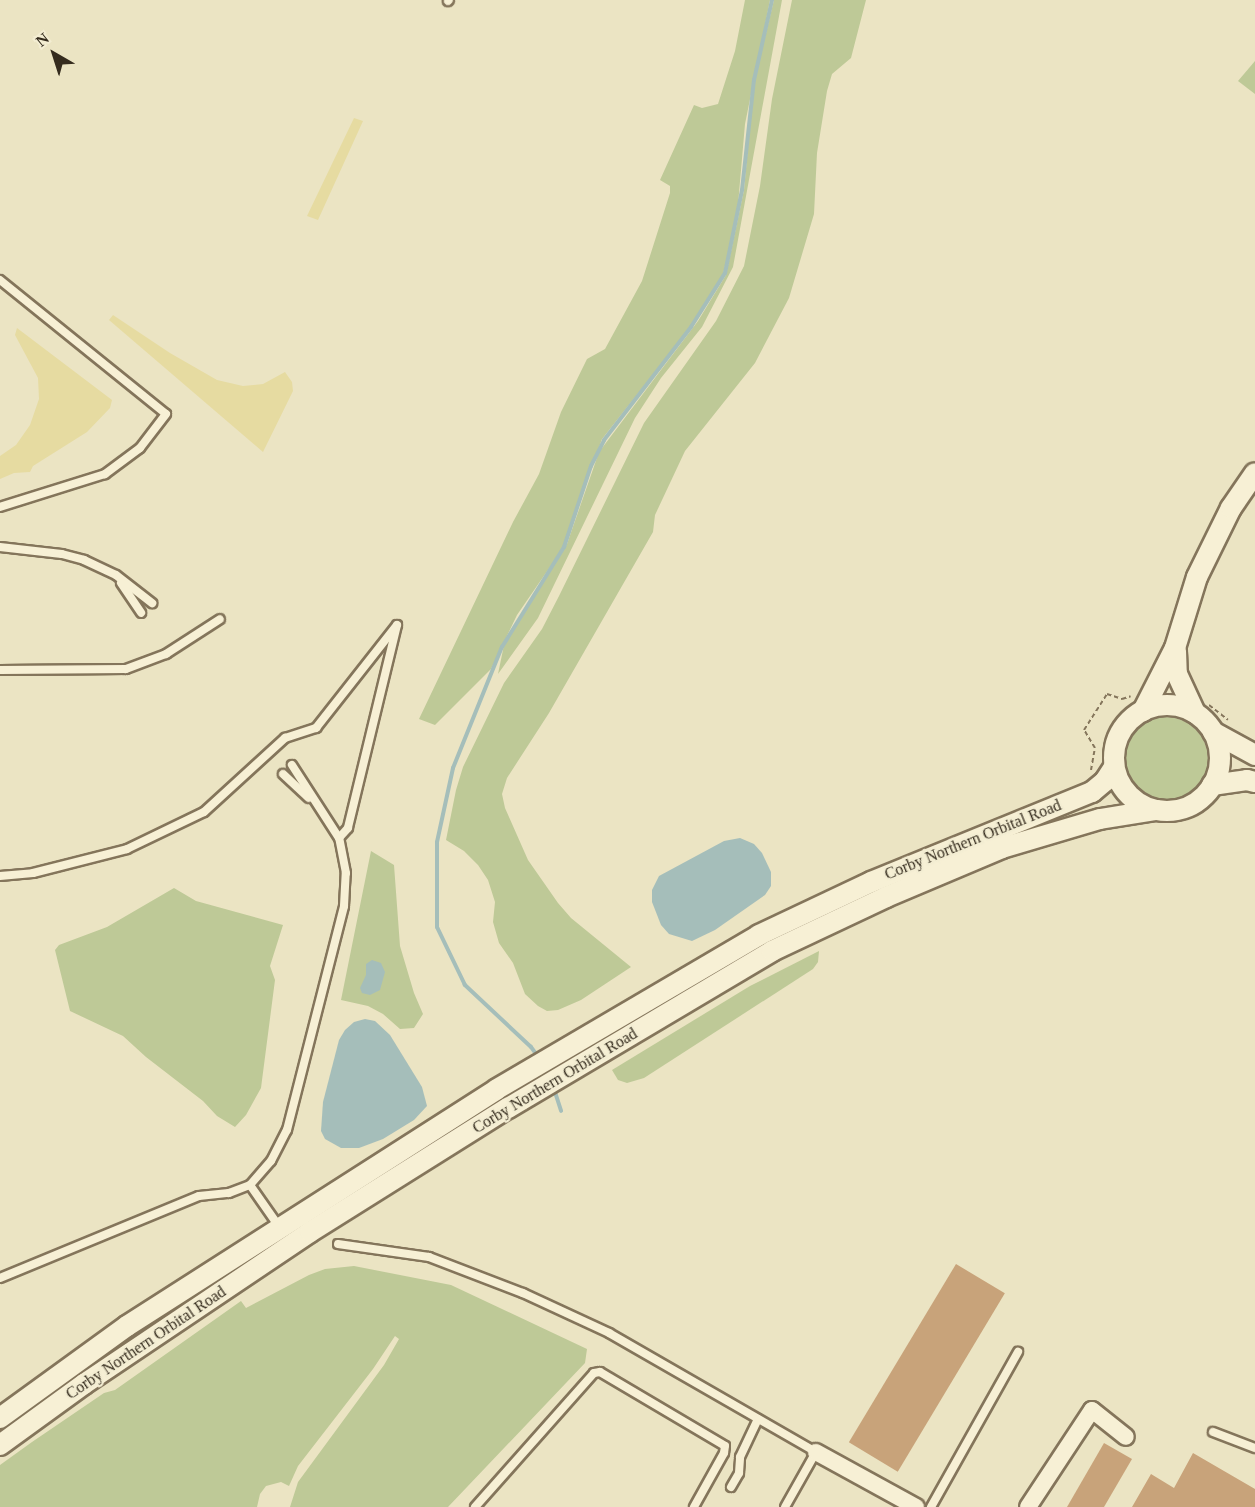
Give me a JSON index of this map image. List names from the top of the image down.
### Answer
{
  "streets": {
    "street": ["Corby Northern Orbital Road"]
  },
  "north": "top left"
}
